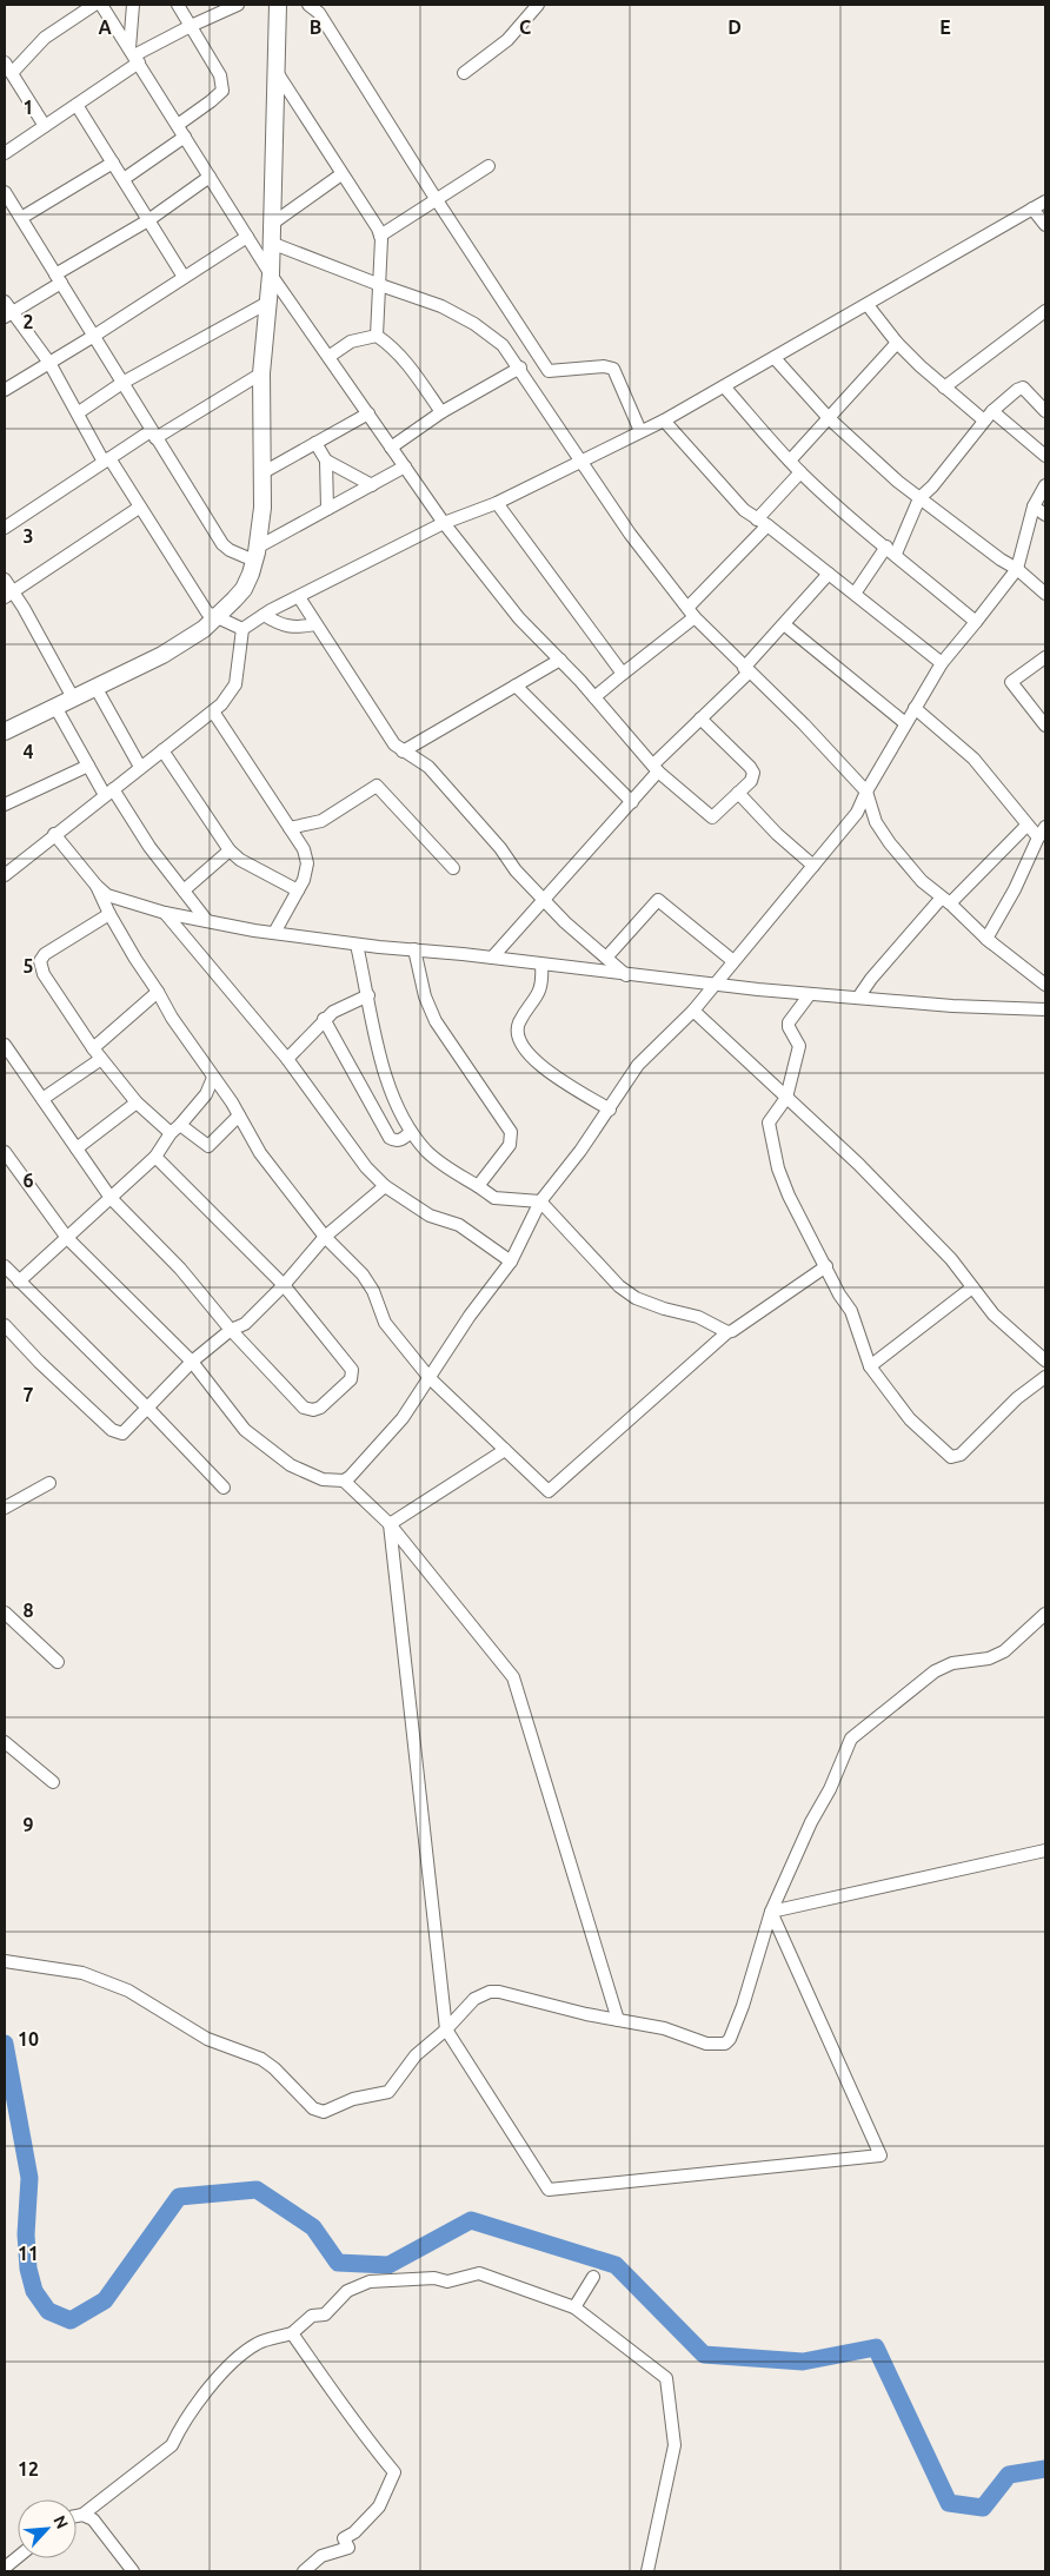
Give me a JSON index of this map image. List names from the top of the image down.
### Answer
{
  "north": "top right",
  "grid": {
    "columns": [
      "A",
      "B",
      "C",
      "D",
      "E"
    ],
    "rows": [
      "1",
      "2",
      "3",
      "4",
      "5",
      "6",
      "7",
      "8",
      "9",
      "10",
      "11",
      "12"
    ]
  }
}
